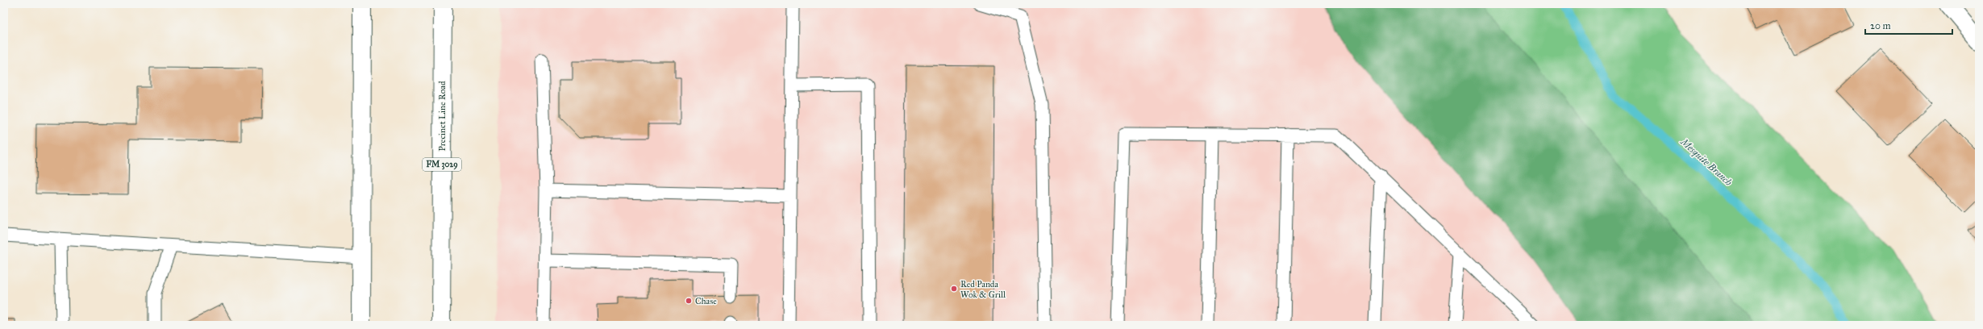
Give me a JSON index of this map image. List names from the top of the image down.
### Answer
{
  "streets": {
    "main road": ["Precinct Line Road", "FM 3029"]
  },
  "water": ["Mesquite Branch"],
  "places": ["Red Panda Wok & Grill", "Chase"],
  "scale_bar": "20 m"
}
